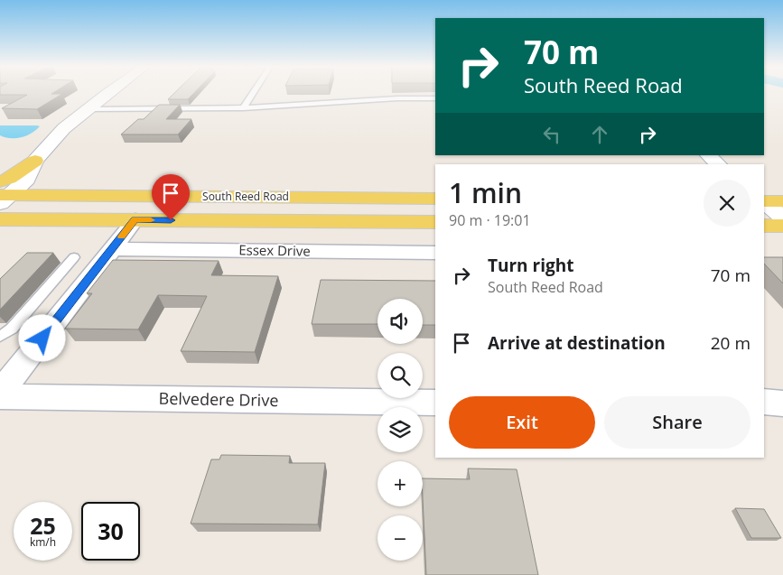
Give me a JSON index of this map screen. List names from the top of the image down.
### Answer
{
  "streets": {
    "main road": ["South Reed Road"],
    "street": ["Essex Drive", "Belvedere Drive"]
  },
  "page": {
    "turn": ["70 m", "South Reed Road"],
    "heading": ["1 min", "90 m · 19:01"],
    "list": [
      {
        "name": "Turn right",
        "note": "South Reed Road",
        "value": "70 m"
      },
      {
        "name": "Arrive at destination",
        "value": "20 m"
      }
    ],
    "map_buttons": ["+", "−"],
    "buttons": ["Exit", "Share"],
    "speed": "25 km/h",
    "limit": "30"
  }
}
